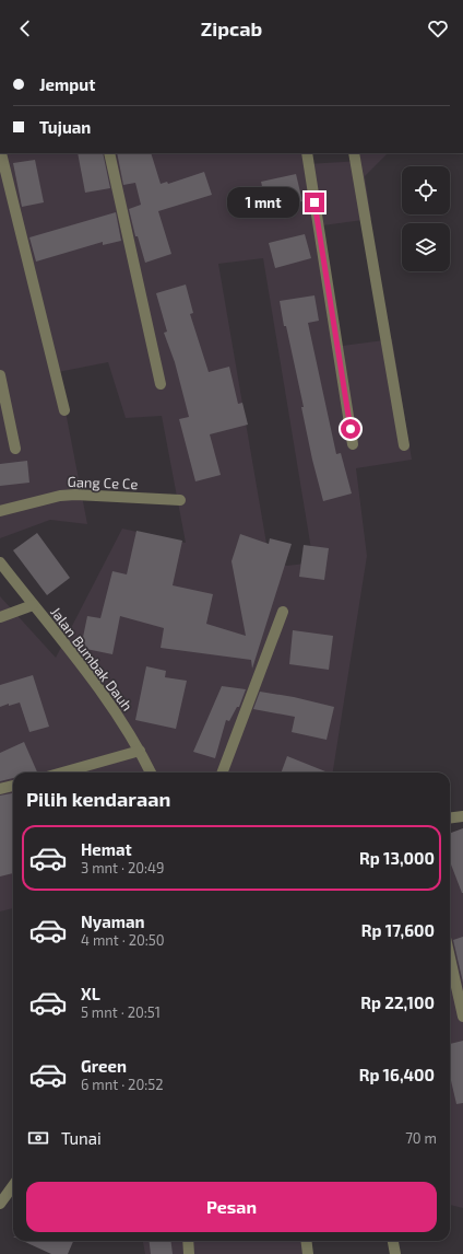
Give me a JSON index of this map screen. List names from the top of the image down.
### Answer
{
  "streets": {
    "street": ["Gang Ce Ce", "Jalan Bumbak Dauh"]
  },
  "page": {
    "header": "Zipcab",
    "banner": ["Jemput", "Tujuan"],
    "bubble": "1 mnt",
    "heading": "Pilih kendaraan",
    "list": [
      {
        "name": "Hemat",
        "note": "3 mnt · 20:49",
        "value": "Rp 13,000"
      },
      {
        "name": "Nyaman",
        "note": "4 mnt · 20:50",
        "value": "Rp 17,600"
      },
      {
        "name": "XL",
        "note": "5 mnt · 20:51",
        "value": "Rp 22,100"
      },
      {
        "name": "Green",
        "note": "6 mnt · 20:52",
        "value": "Rp 16,400"
      }
    ],
    "pay": ["Tunai", "70 m"],
    "buttons": "Pesan"
  }
}
